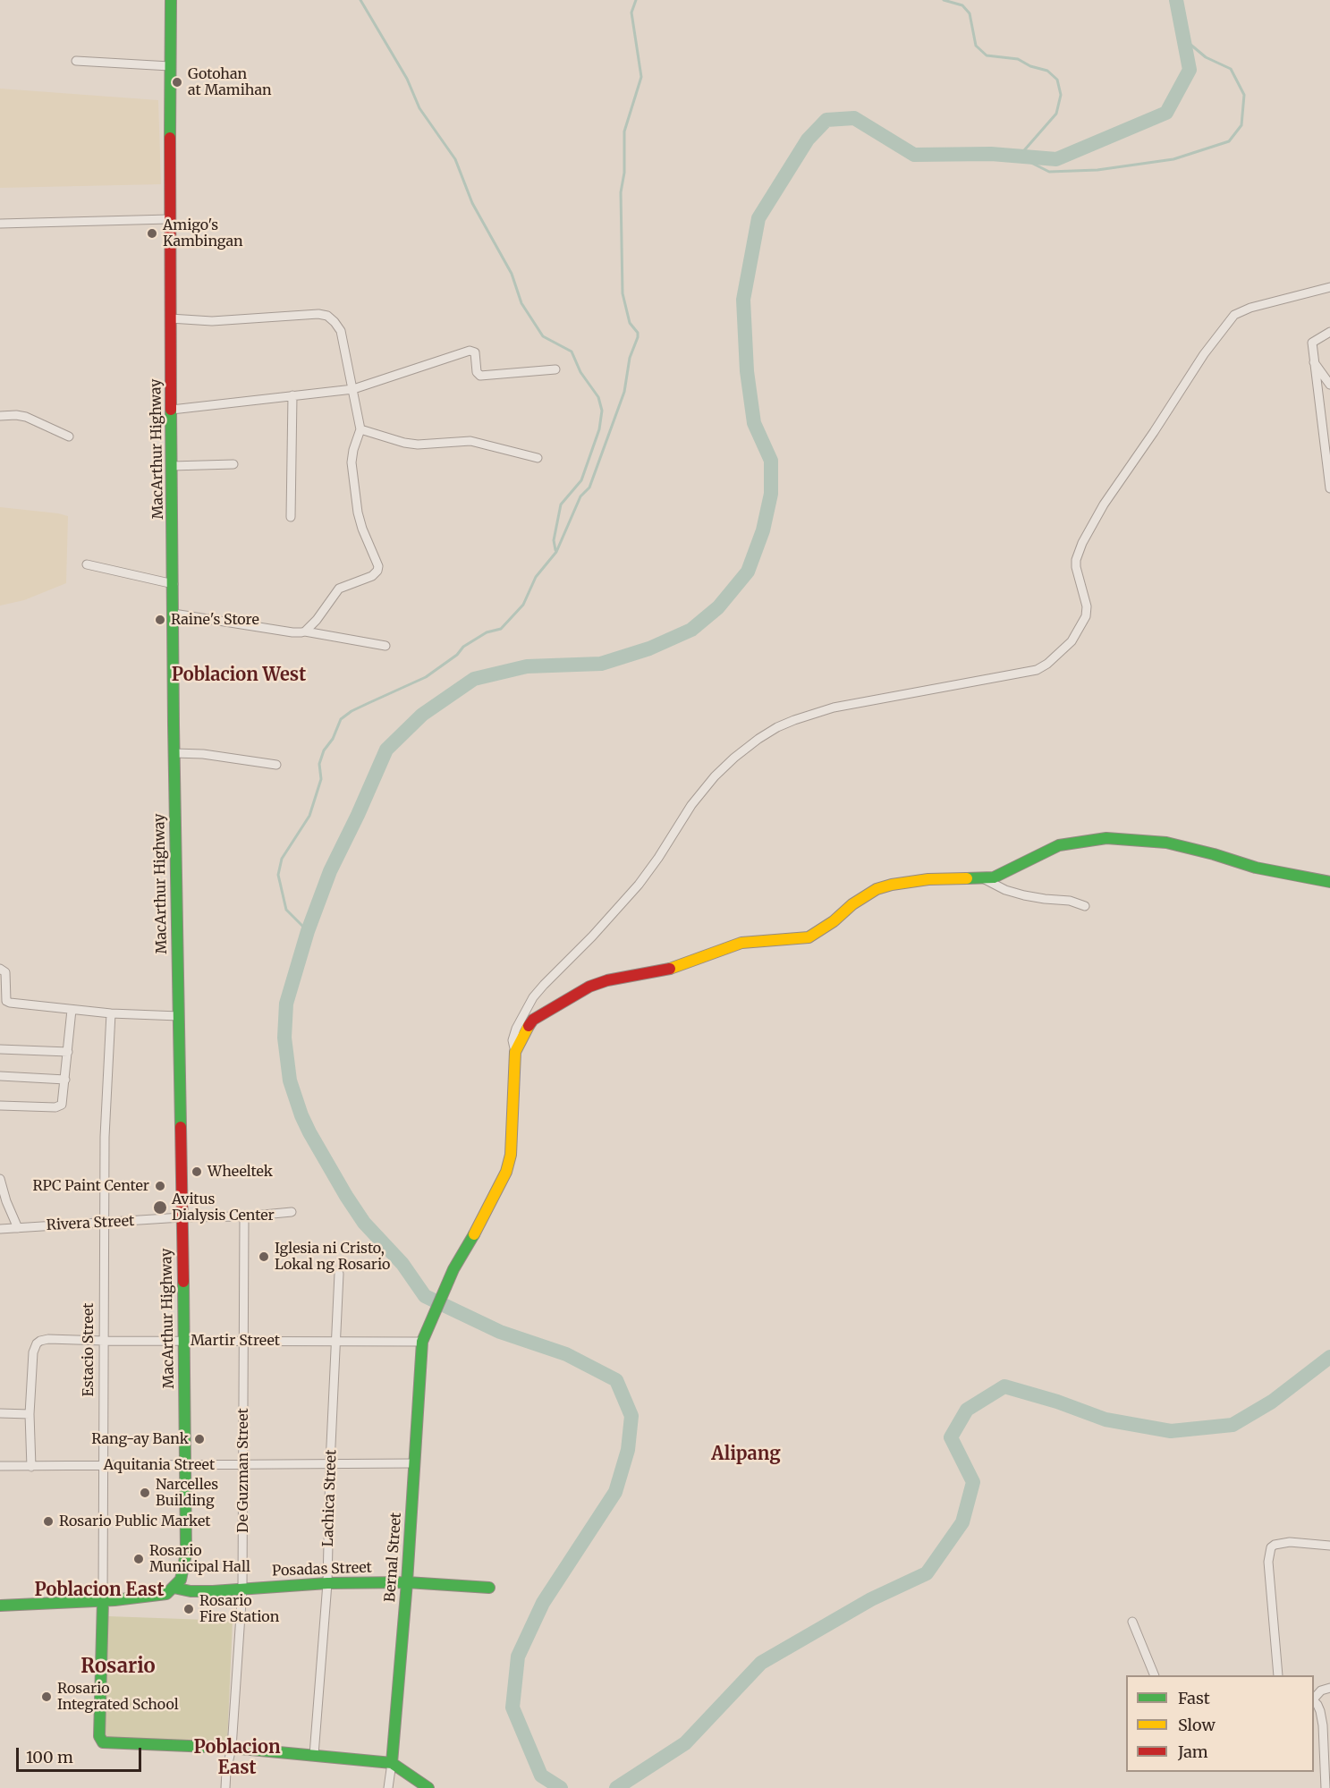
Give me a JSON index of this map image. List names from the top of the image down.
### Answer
{
  "streets": {
    "main road": [
      "MacArthur Highway",
      "Estacio Street",
      "Bernal Street",
      "Posadas Street"
    ],
    "street": [
      "Rivera Street",
      "Martir Street",
      "Aquitania Street",
      "De Guzman Street",
      "Lachica Street"
    ]
  },
  "crossings": [
    ["MacArthur Highway", "Rivera Street"],
    ["MacArthur Highway", "Martir Street"],
    ["MacArthur Highway", "Aquitania Street"],
    ["MacArthur Highway", "Posadas Street"],
    ["Rivera Street", "Estacio Street"],
    ["Rivera Street", "De Guzman Street"],
    ["Martir Street", "Estacio Street"],
    ["Martir Street", "De Guzman Street"],
    ["Martir Street", "Lachica Street"],
    ["Martir Street", "Bernal Street"],
    ["Estacio Street", "Aquitania Street"],
    ["Estacio Street", "De Guzman Street"],
    ["Aquitania Street", "De Guzman Street"],
    ["Aquitania Street", "Lachica Street"],
    ["Aquitania Street", "Bernal Street"],
    ["De Guzman Street", "Posadas Street"],
    ["Lachica Street", "Posadas Street"],
    ["Bernal Street", "Posadas Street"]
  ],
  "districts": [
    "Poblacion West",
    "Alipang",
    "Poblacion East",
    "Rosario",
    "Poblacion East"
  ],
  "places": [
    "Gotohan at Mamihan",
    "Amigo's Kambingan",
    "Raine's Store",
    "Wheeltek",
    "RPC Paint Center",
    "Avitus Dialysis Center",
    "Iglesia ni Cristo, Lokal ng Rosario",
    "Rang-ay Bank",
    "Narcelles Building",
    "Rosario Public Market",
    "Rosario Municipal Hall",
    "Rosario Fire Station",
    "Rosario Integrated School"
  ],
  "legend": ["Fast", "Slow", "Jam"],
  "scale_bar": "100 m"
}
